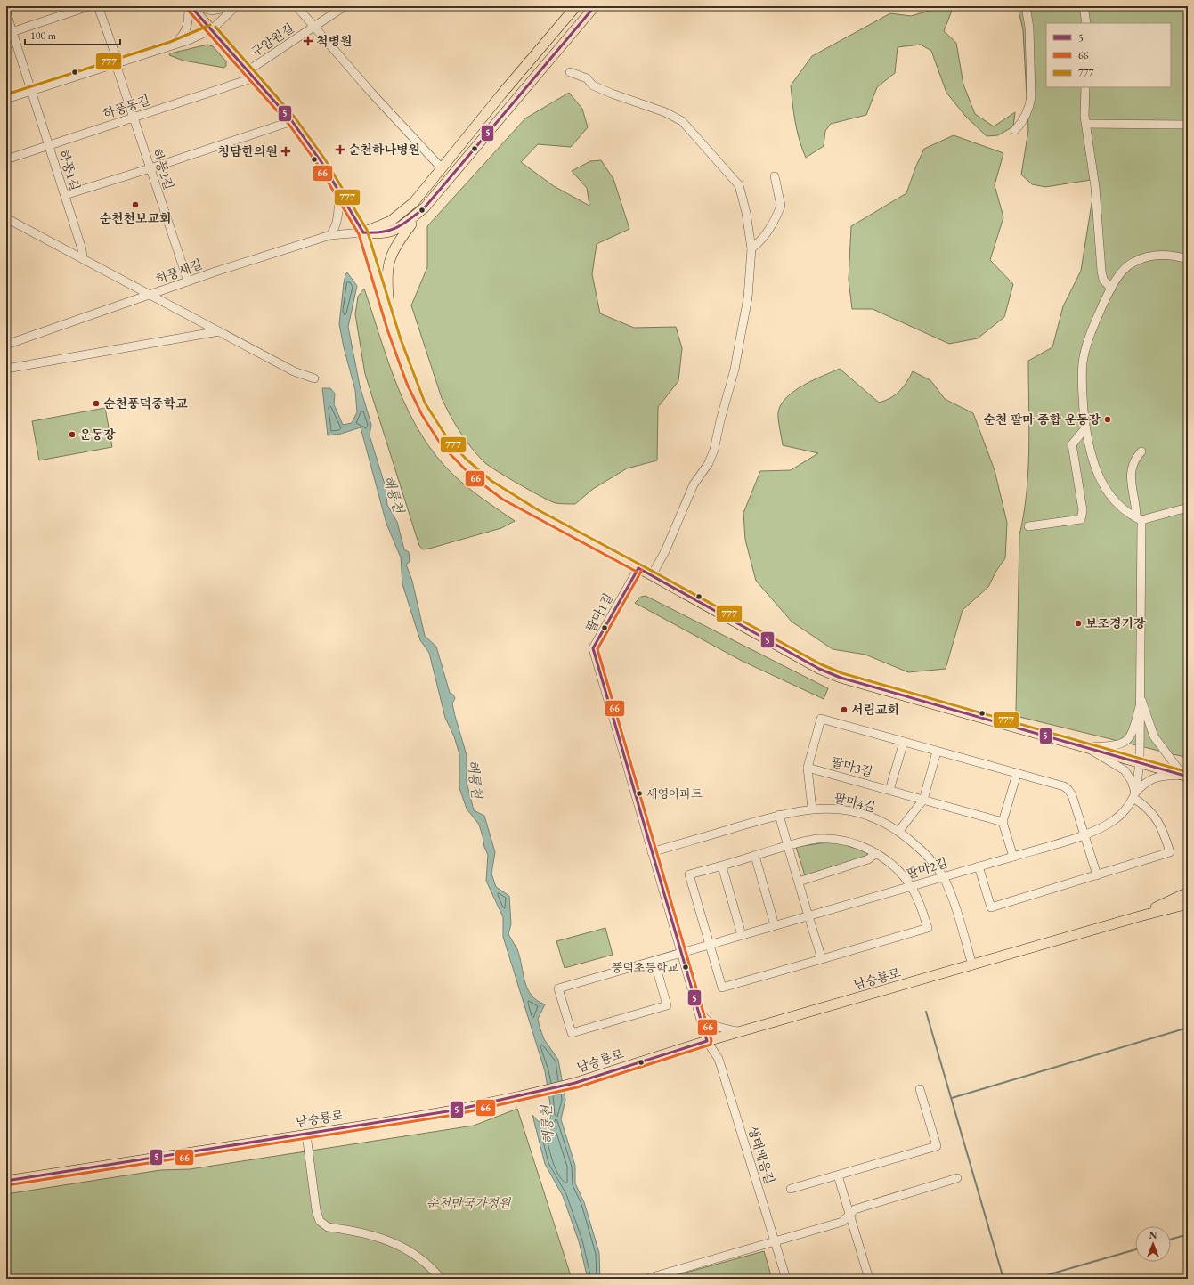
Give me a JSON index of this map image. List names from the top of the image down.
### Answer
{
  "streets": {
    "main road": ["남승룡로"],
    "street": [
      "구암원길",
      "하풍동길",
      "하풍2길",
      "하풍1길",
      "하풍새길",
      "팔마1길",
      "팔마3길",
      "팔마4길",
      "팔마2길",
      "생태배움길"
    ]
  },
  "crossings": [
    ["구암원길", "하풍동길"],
    ["하풍동길", "하풍2길"],
    ["하풍동길", "하풍1길"],
    ["하풍2길", "하풍새길"],
    ["팔마1길", "팔마4길"],
    ["팔마1길", "팔마2길"],
    ["팔마1길", "남승룡로"],
    ["팔마1길", "생태배움길"],
    ["팔마4길", "팔마2길"],
    ["팔마4길", "남승룡로"],
    ["남승룡로", "생태배움길"]
  ],
  "water": ["해룡천"],
  "parks": ["순천만국가정원"],
  "places": {
    "health": ["척병원", "순천하나병원", "청담한의원"],
    "other": [
      "순천천보교회",
      "순천풍덕중학교",
      "순천 팔마 종합 운동장",
      "운동장",
      "보조경기장",
      "서림교회",
      "세영아파트",
      "풍덕초등학교"
    ]
  },
  "lines": ["transit line 5", "transit line 66", "transit line 777"],
  "legend": ["5", "66", "777"],
  "scale_bar": "100 m",
  "north": "top"
}
